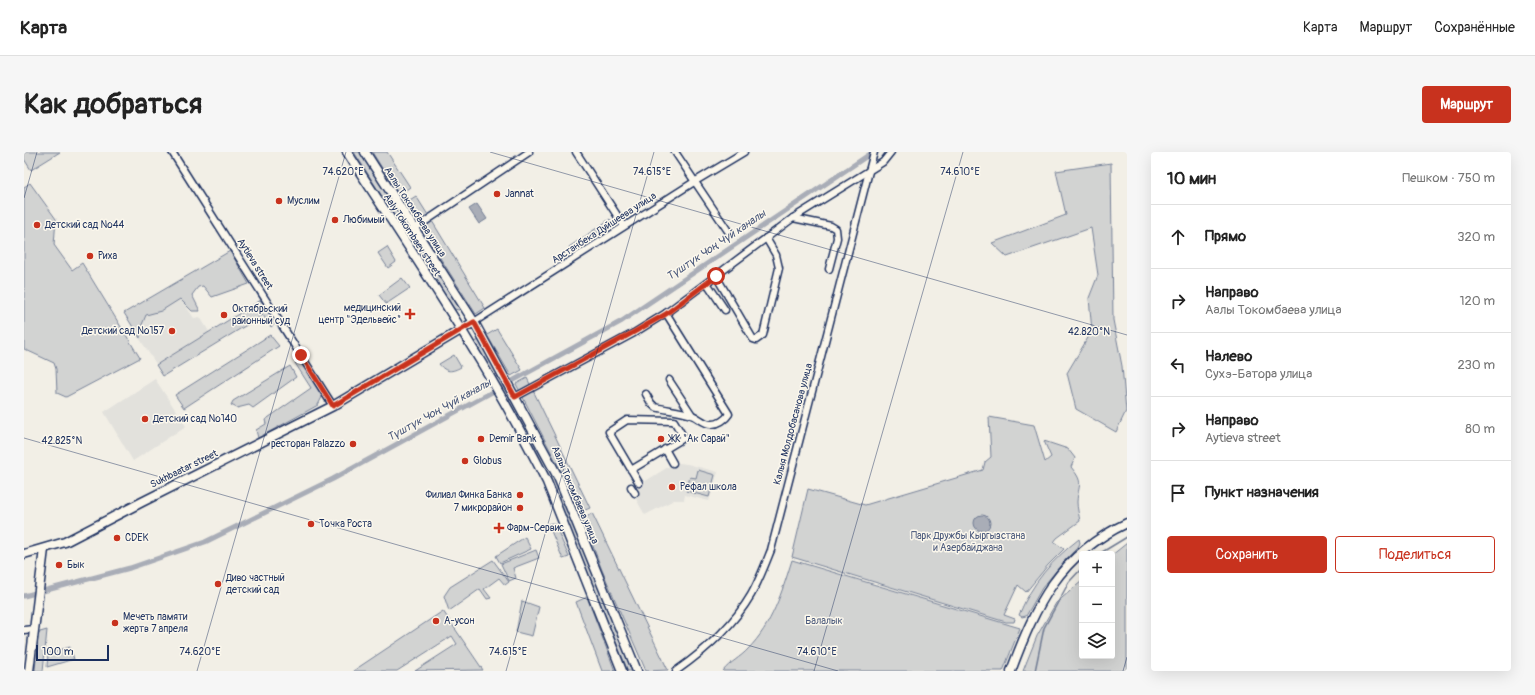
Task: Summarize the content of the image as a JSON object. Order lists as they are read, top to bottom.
{
  "streets": {
    "main road": ["Аалы Токомбаева улица", "Aaly Tokombaev street", "Sukhbaatar street"],
    "street": ["Арстанбека Дуйшеева улица", "Aytieva street", "Калыя Молдобасанова улица"]
  },
  "crossings": [
    ["Аалы Токомбаева улица", "Арстанбека Дуйшеева улица"],
    ["Аалы Токомбаева улица", "Aaly Tokombaev street"],
    ["Аалы Токомбаева улица", "Sukhbaatar street"],
    ["Арстанбека Дуйшеева улица", "Sukhbaatar street"],
    ["Aaly Tokombaev street", "Sukhbaatar street"],
    ["Aytieva street", "Sukhbaatar street"]
  ],
  "water": ["Түштүк Чоң Чүй каналы"],
  "parks": ["Парк Дружбы Кыргызстана и Азербайджана", "Балалык"],
  "places": {
    "other": [
      "Jannat",
      "Муслим",
      "Любимый",
      "Детский сад №44",
      "Риха",
      "Октябрьский районный суд",
      "Детский сад №157",
      "Детский сад №140",
      "Demir Bank",
      "ЖК \"Ак Сарай\"",
      "ресторан Palazzo",
      "Globus",
      "Рефал школа",
      "Филиал Финка Банка",
      "7 микрорайон",
      "Точка Роста",
      "CDEK",
      "Бык",
      "Диво частный детский сад",
      "А-усон",
      "Мечеть памяти жертв 7 апреля"
    ],
    "health": ["медицинский центр \"Эдельвейс\"", "Фарм-Сервис"]
  },
  "scale_bar": "100 m",
  "page": {
    "header": "Карта",
    "nav": ["Карта", "Маршрут", "Сохранённые"],
    "buttons": [
      "Маршрут",
      ["Сохранить", "Поделиться"]
    ],
    "title": "Как добраться",
    "heading": ["10 мин", "Пешком · 750 m"],
    "list": [
      ["Прямо", "320 m"],
      ["Направо", "Аалы Токомбаева улица", "120 m"],
      ["Налево", "Сухэ-Батора улица", "230 m"],
      ["Направо", "Aytieva street", "80 m"],
      "Пункт назначения"
    ],
    "map_buttons": ["+", "−"],
    "scale": "100 m"
  },
  "coordinates": [
    "74.620°E",
    "74.615°E",
    "74.610°E",
    "42.820°N",
    "42.825°N"
  ]
}
